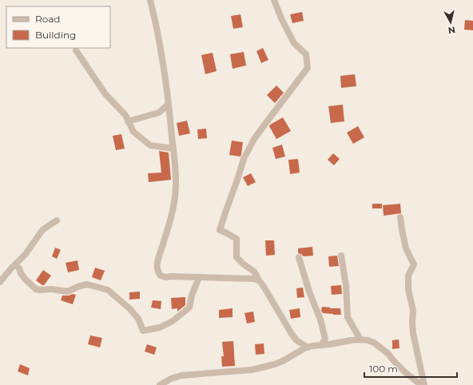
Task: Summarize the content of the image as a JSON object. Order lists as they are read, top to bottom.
{
  "legend": ["Road", "Building"],
  "scale_bar": "100 m",
  "north": "bottom"
}
